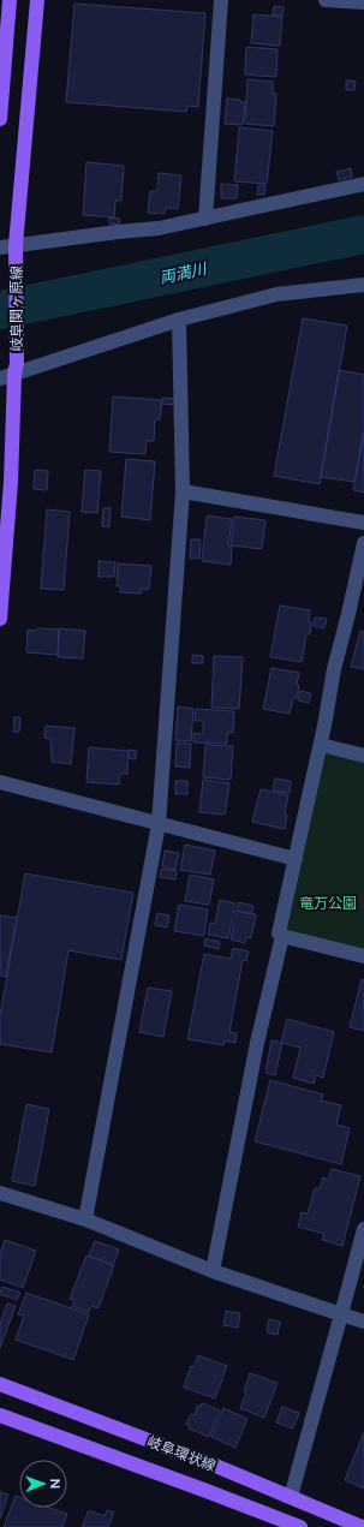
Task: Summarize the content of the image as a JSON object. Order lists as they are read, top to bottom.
{
  "streets": {
    "main road": ["岐阜関ヶ原線", "岐阜環状線"]
  },
  "water": ["両満川"],
  "parks": ["竜万公園"],
  "north": "right"
}
